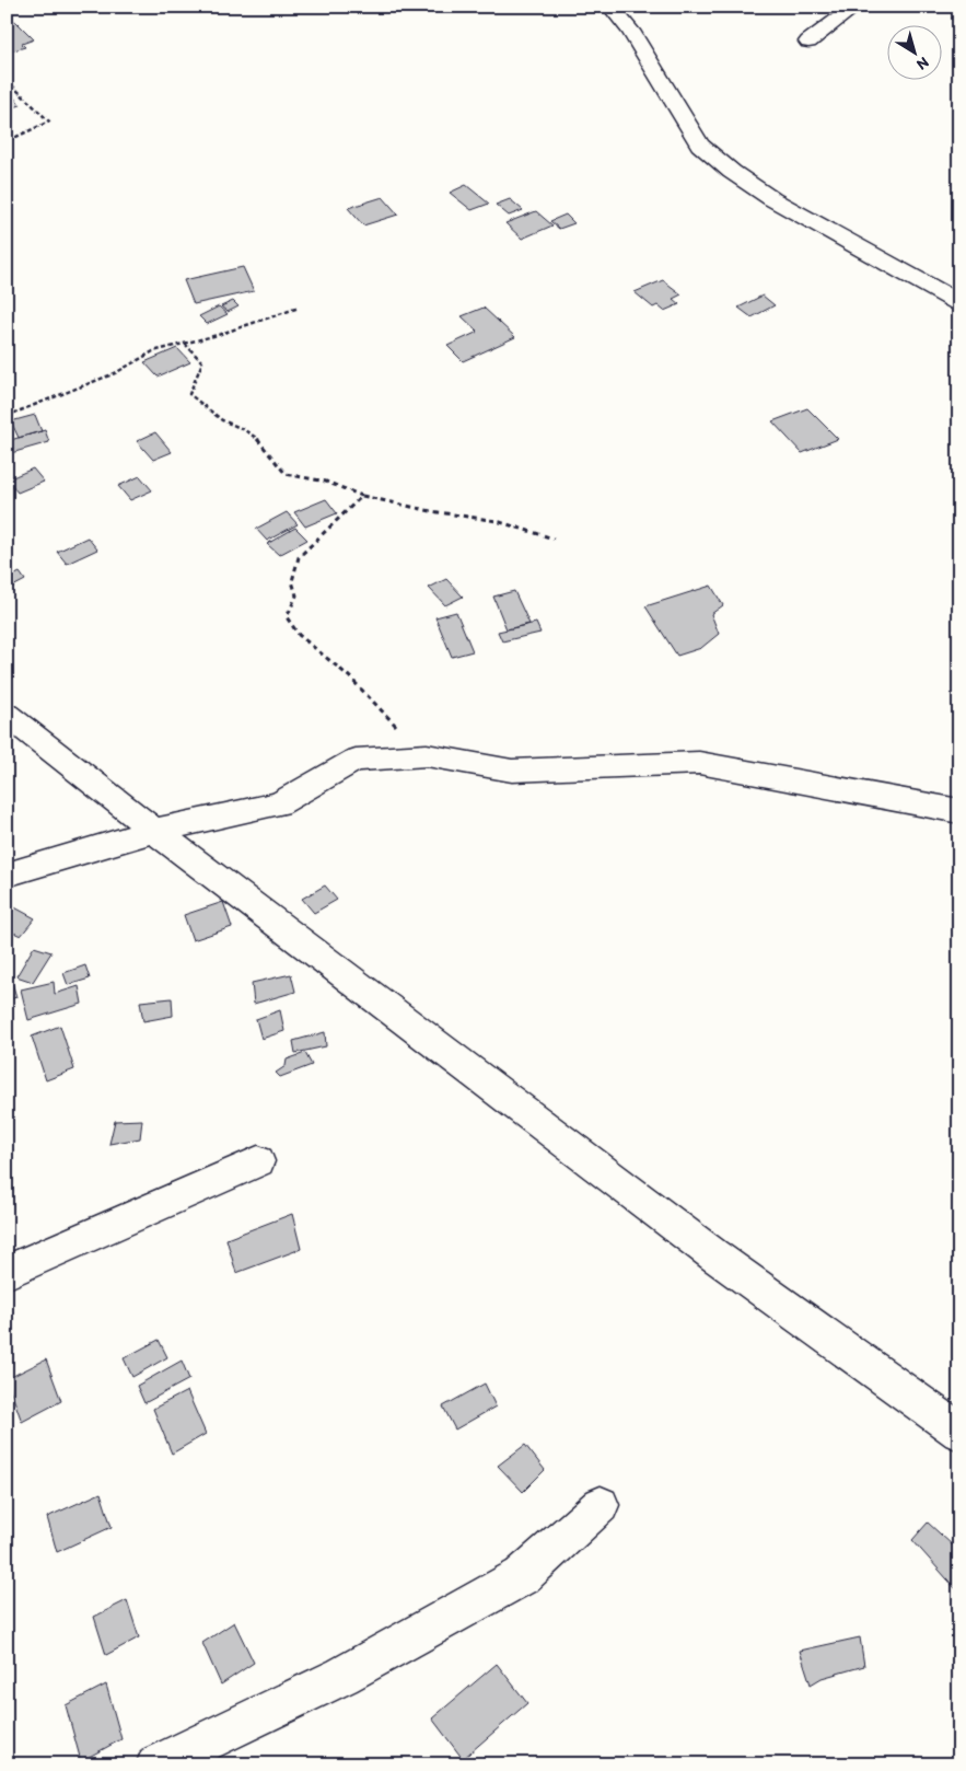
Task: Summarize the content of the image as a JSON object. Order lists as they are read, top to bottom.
{
  "north": "bottom right"
}
